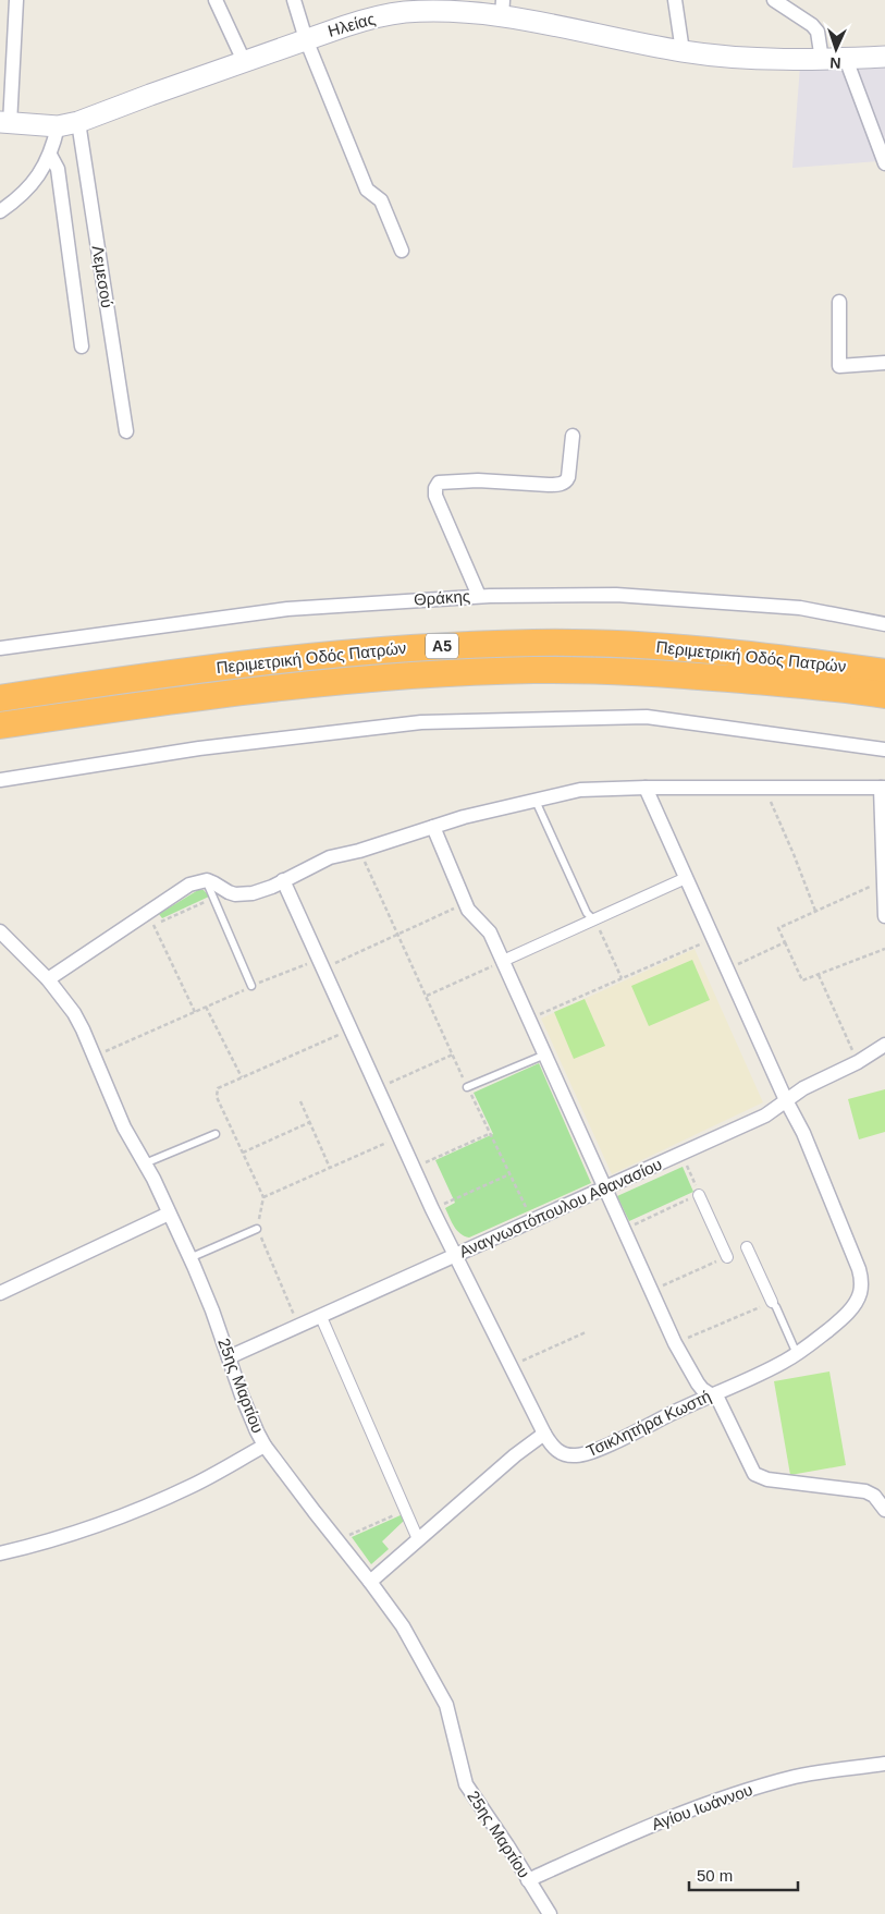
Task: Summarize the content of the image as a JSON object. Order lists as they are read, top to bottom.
{
  "streets": {
    "highway": ["Α5", "Περιμετρική Οδός Πατρών"],
    "main road": ["Ηλείας"],
    "street": [
      "Λεμεσού",
      "Θράκης",
      "Αναγνωστόπουλου Αθανασίου",
      "25ης Μαρτίου",
      "Τσικλητήρα Κωστή",
      "Αγίου Ιωάννου"
    ]
  },
  "crossings": [
    ["Ηλείας", "Λεμεσού"],
    ["Αναγνωστόπουλου Αθανασίου", "25ης Μαρτίου"],
    ["Αναγνωστόπουλου Αθανασίου", "Τσικλητήρα Κωστή"],
    ["25ης Μαρτίου", "Αγίου Ιωάννου"]
  ],
  "scale_bar": "50 m",
  "north": "bottom"
}
